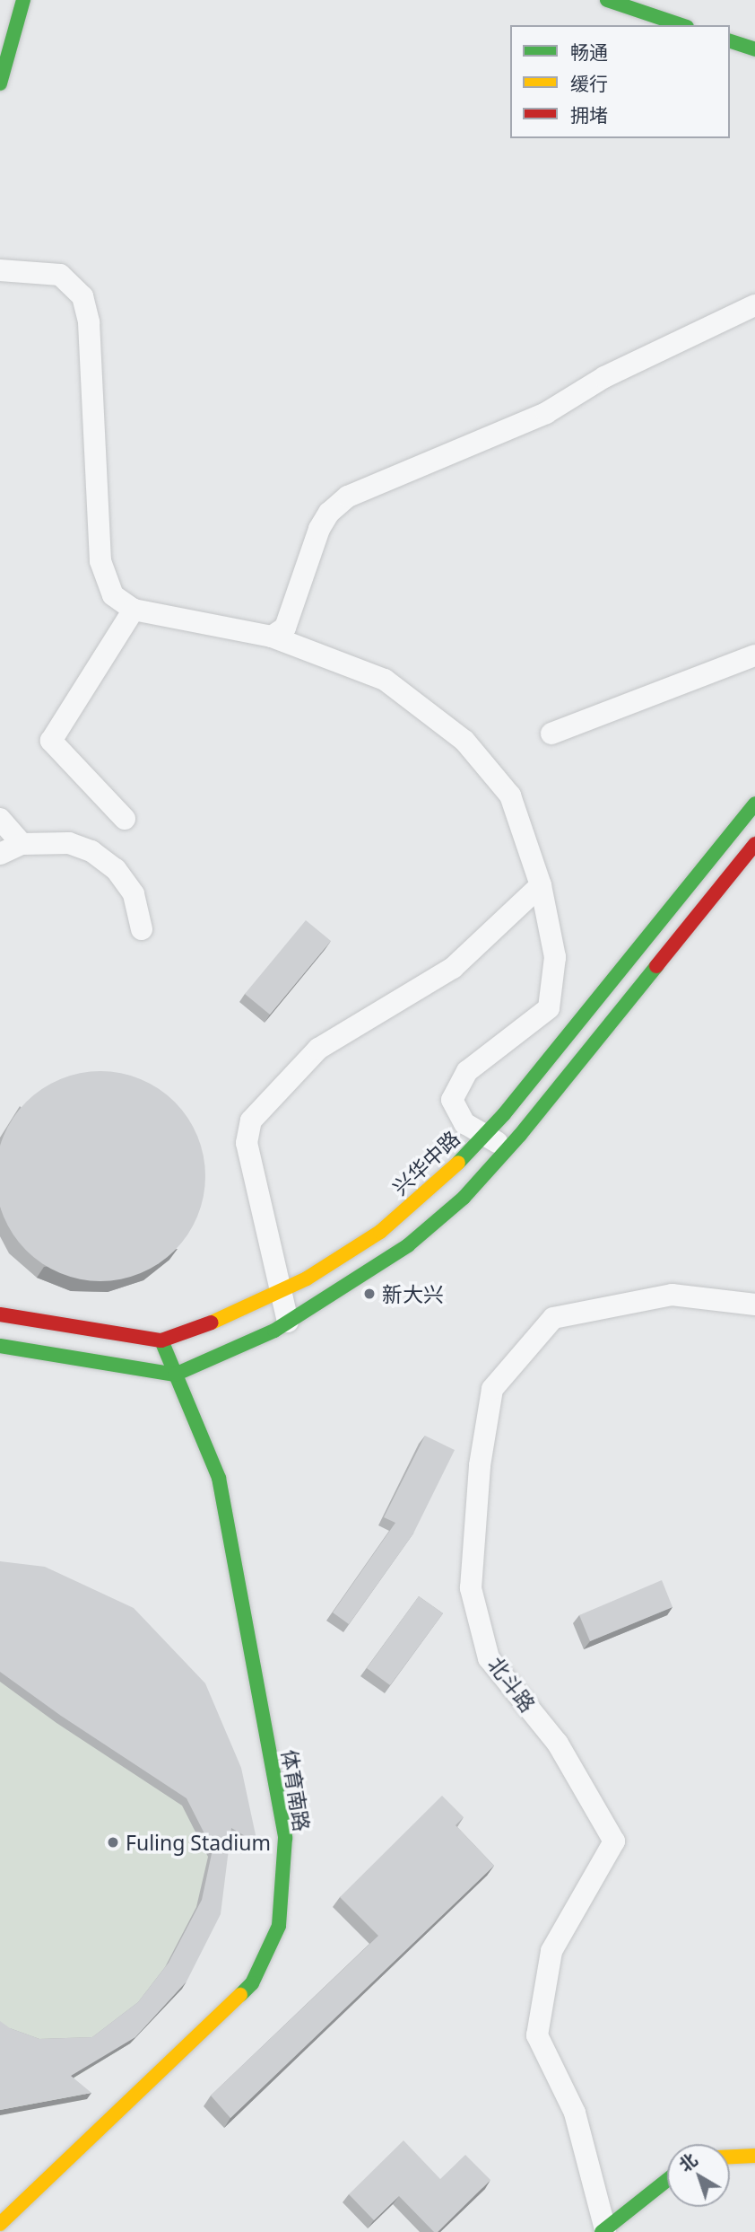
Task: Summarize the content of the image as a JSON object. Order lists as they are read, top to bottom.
{
  "streets": {
    "main road": ["兴华中路", "体育南路"],
    "street": ["北斗路"]
  },
  "crossings": [
    ["兴华中路", "体育南路"]
  ],
  "places": ["新大兴", "Fuling Stadium"],
  "legend": ["畅通", "缓行", "拥堵"],
  "north": "top left"
}
